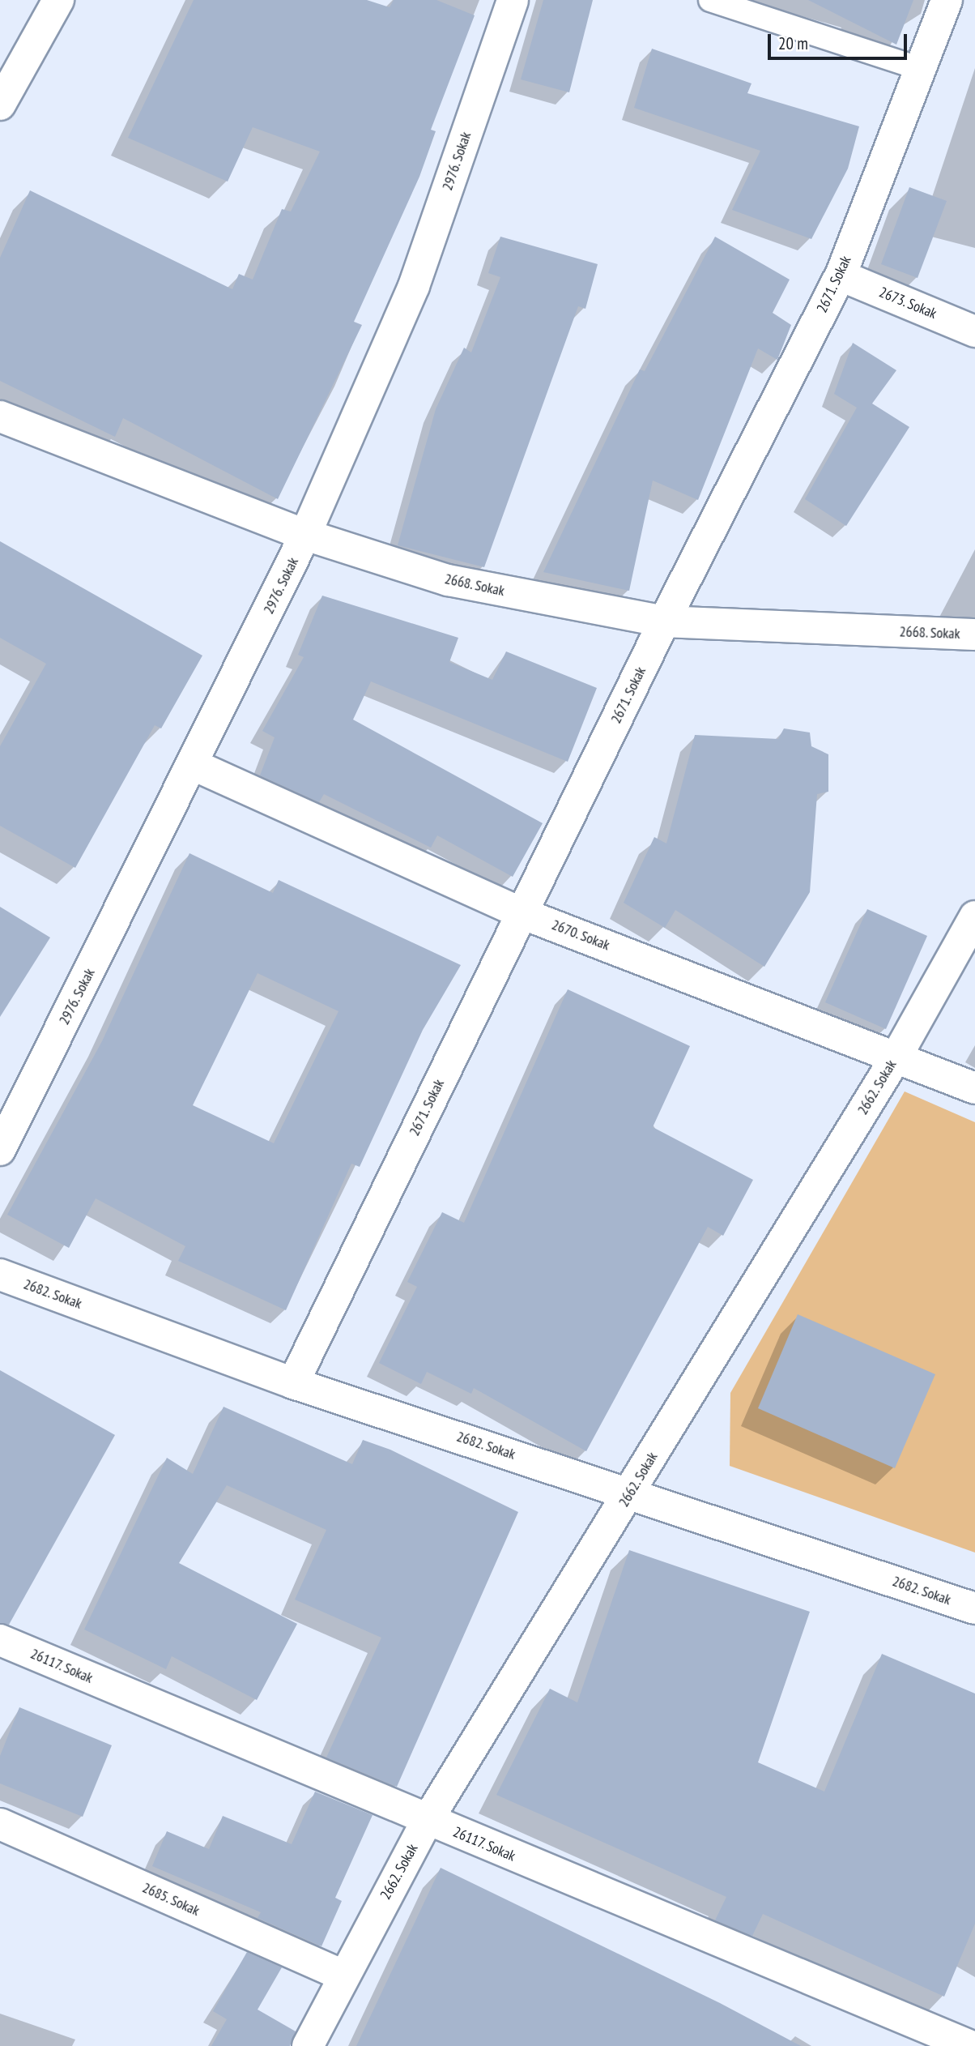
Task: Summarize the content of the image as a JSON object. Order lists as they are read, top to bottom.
{
  "streets": {
    "street": [
      "2976. Sokak",
      "2671. Sokak",
      "2673. Sokak",
      "2668. Sokak",
      "2670. Sokak",
      "2662. Sokak",
      "2682. Sokak",
      "26117. Sokak",
      "2685. Sokak"
    ]
  },
  "crossings": [
    ["2976. Sokak", "2668. Sokak"],
    ["2976. Sokak", "2670. Sokak"],
    ["2671. Sokak", "2673. Sokak"],
    ["2671. Sokak", "2668. Sokak"],
    ["2671. Sokak", "2670. Sokak"],
    ["2671. Sokak", "2682. Sokak"],
    ["2670. Sokak", "2662. Sokak"],
    ["2662. Sokak", "2682. Sokak"],
    ["2662. Sokak", "26117. Sokak"],
    ["2662. Sokak", "2685. Sokak"]
  ],
  "scale_bar": "20 m"
}
